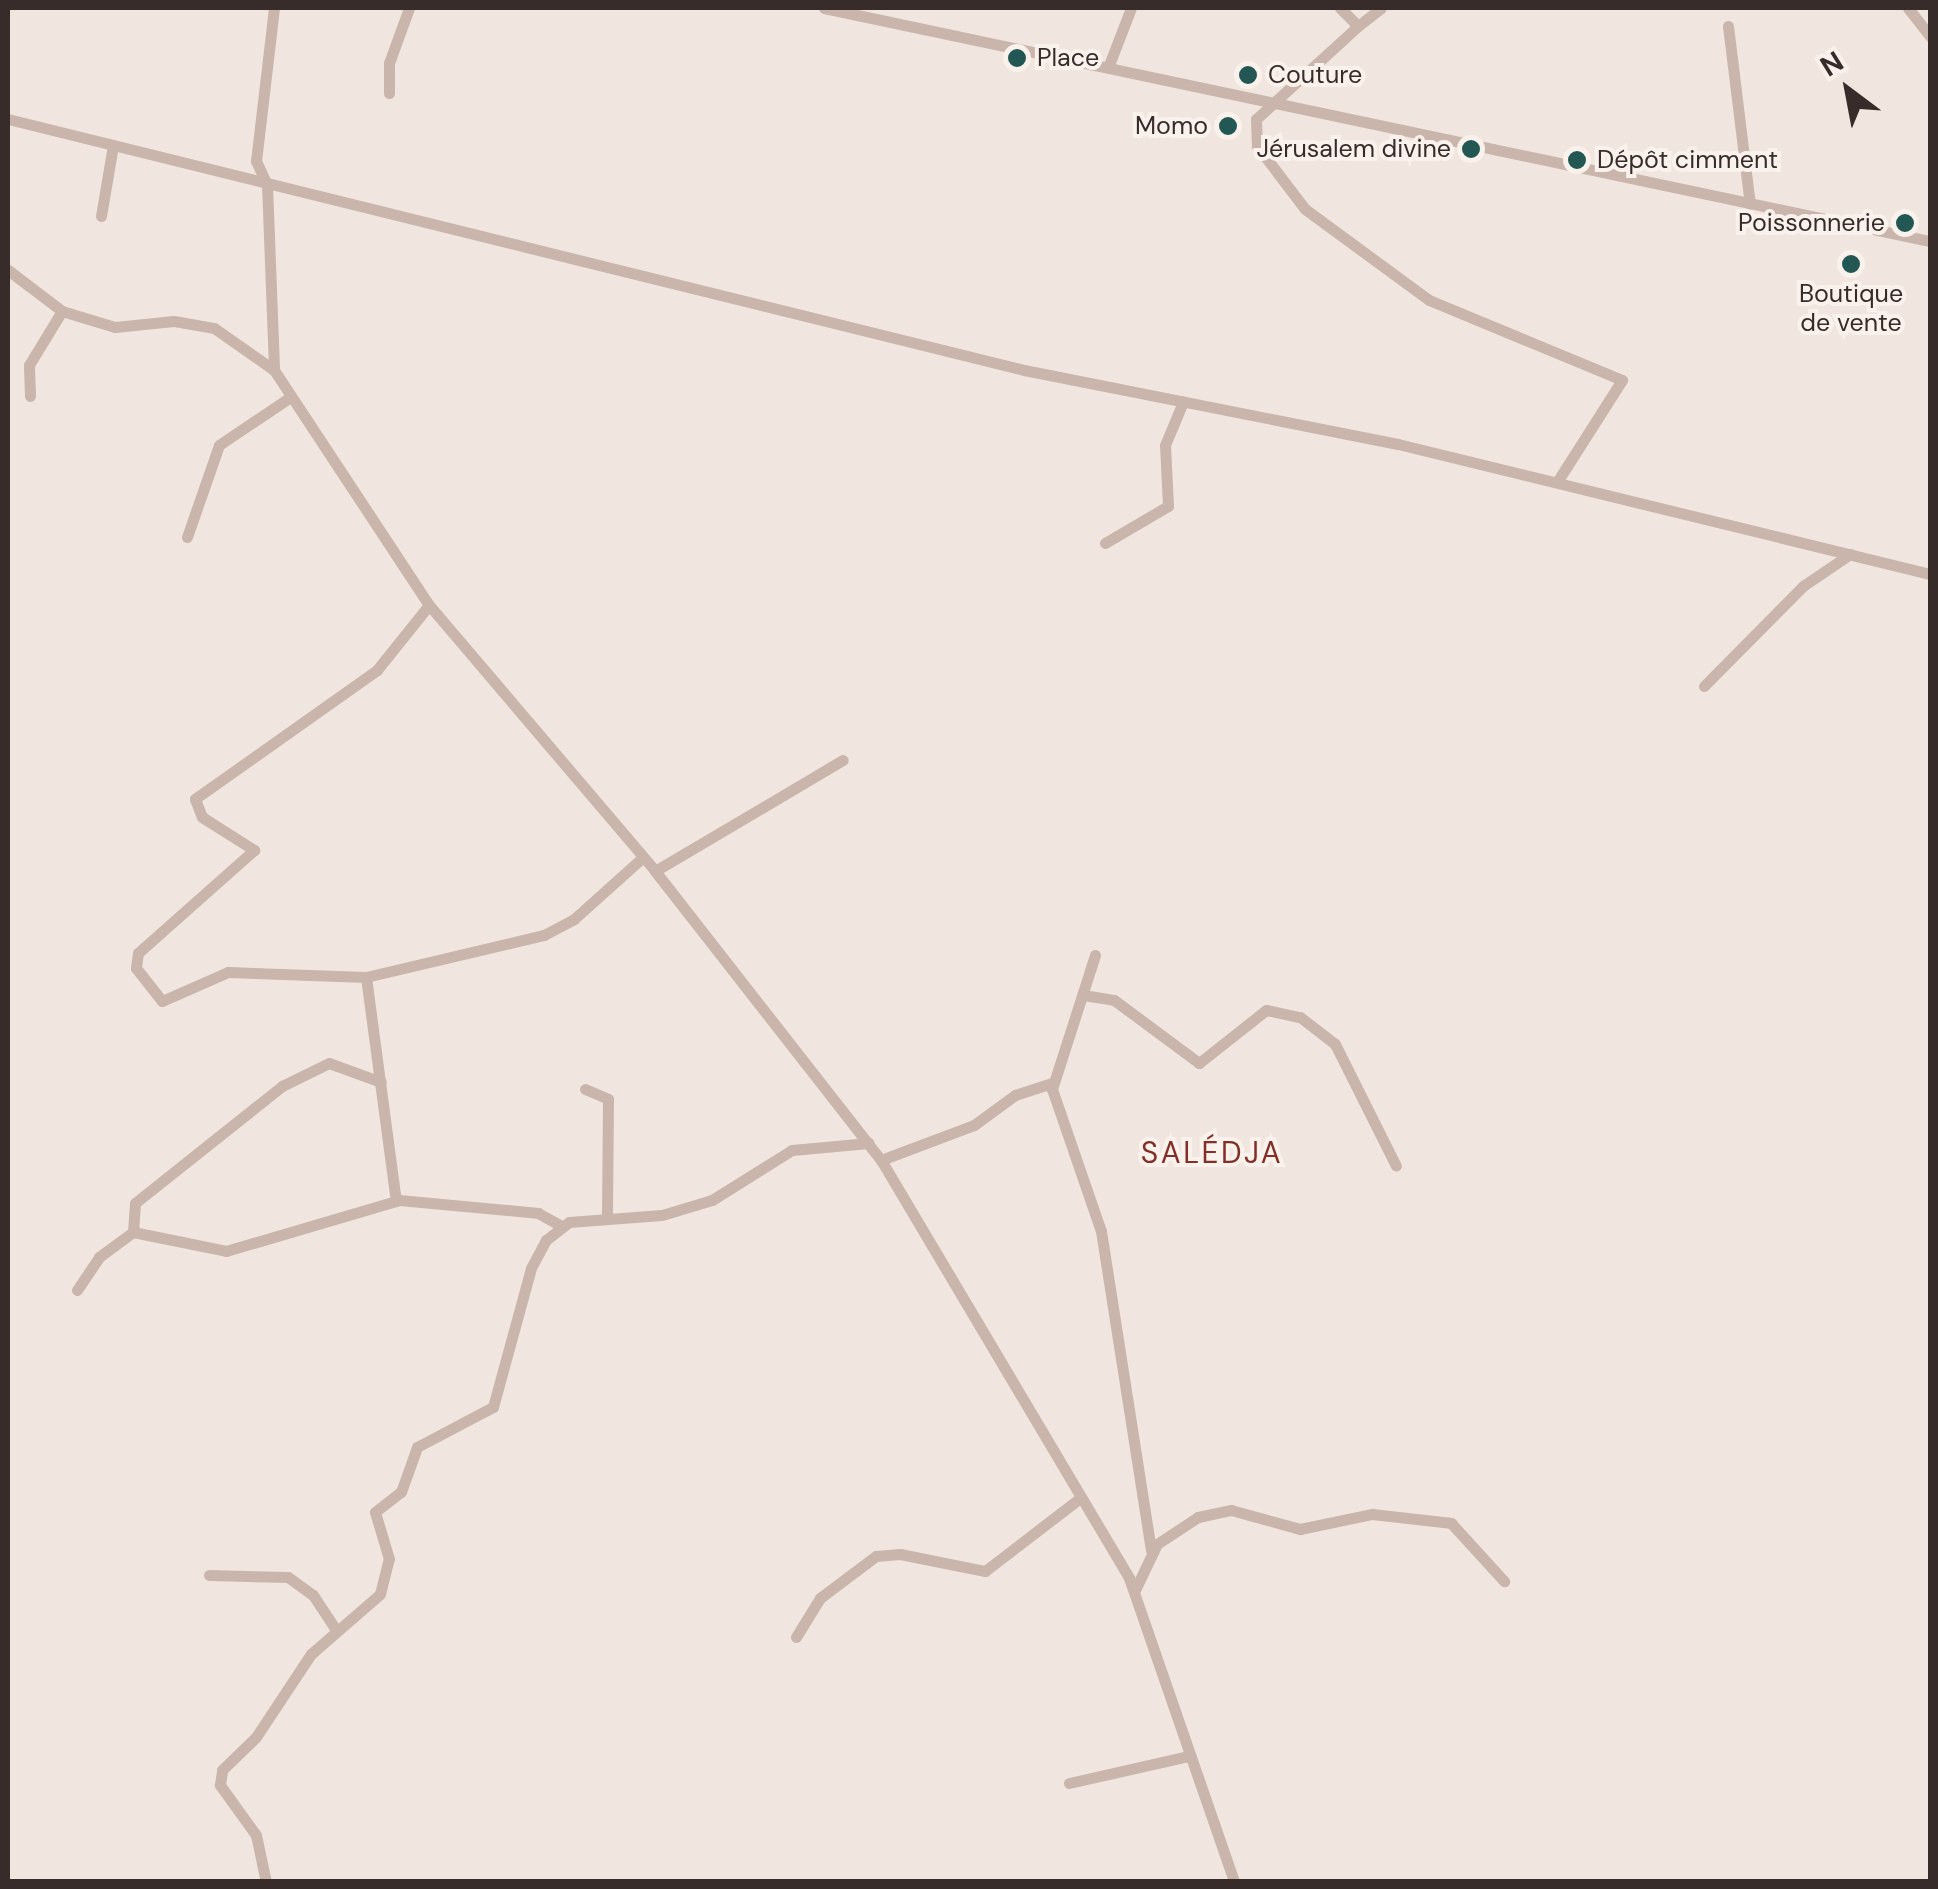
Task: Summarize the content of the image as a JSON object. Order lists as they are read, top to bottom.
{
  "districts": ["SALÉDJA"],
  "places": [
    "Place",
    "Couture",
    "Momo",
    "Jérusalem divine",
    "Dépôt cimment",
    "Poissonnerie",
    "Boutique de vente"
  ],
  "north": "top left"
}
